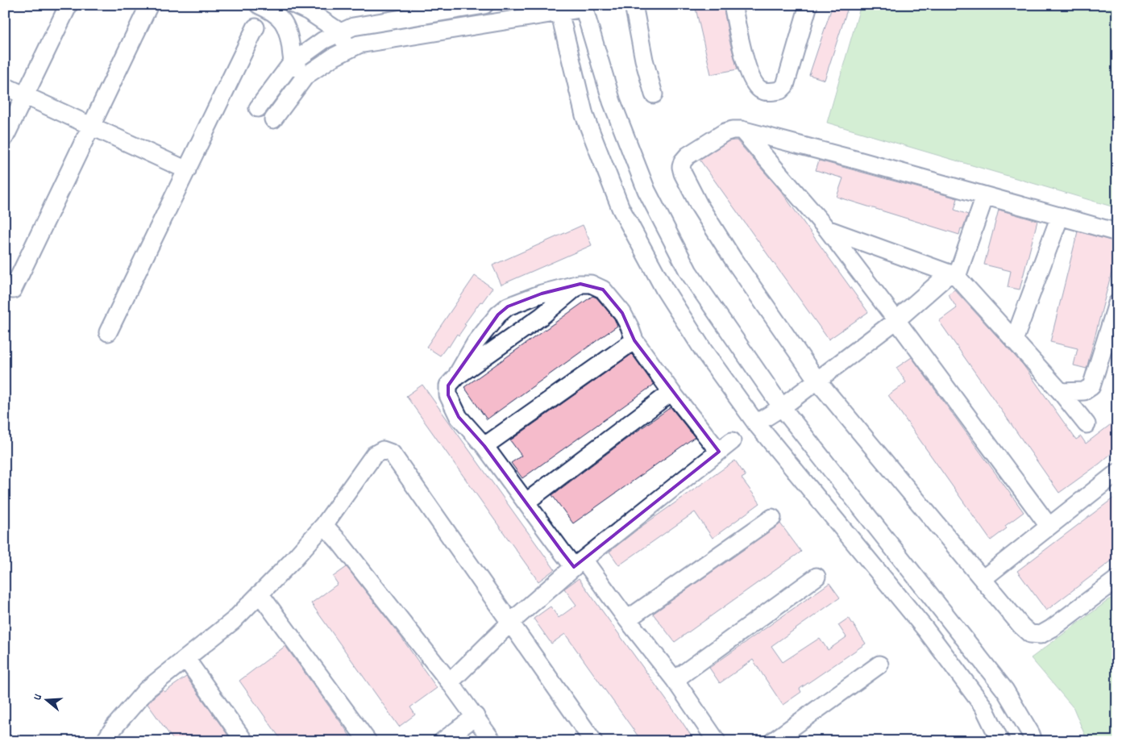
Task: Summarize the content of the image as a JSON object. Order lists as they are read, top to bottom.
{
  "north": "left"
}
